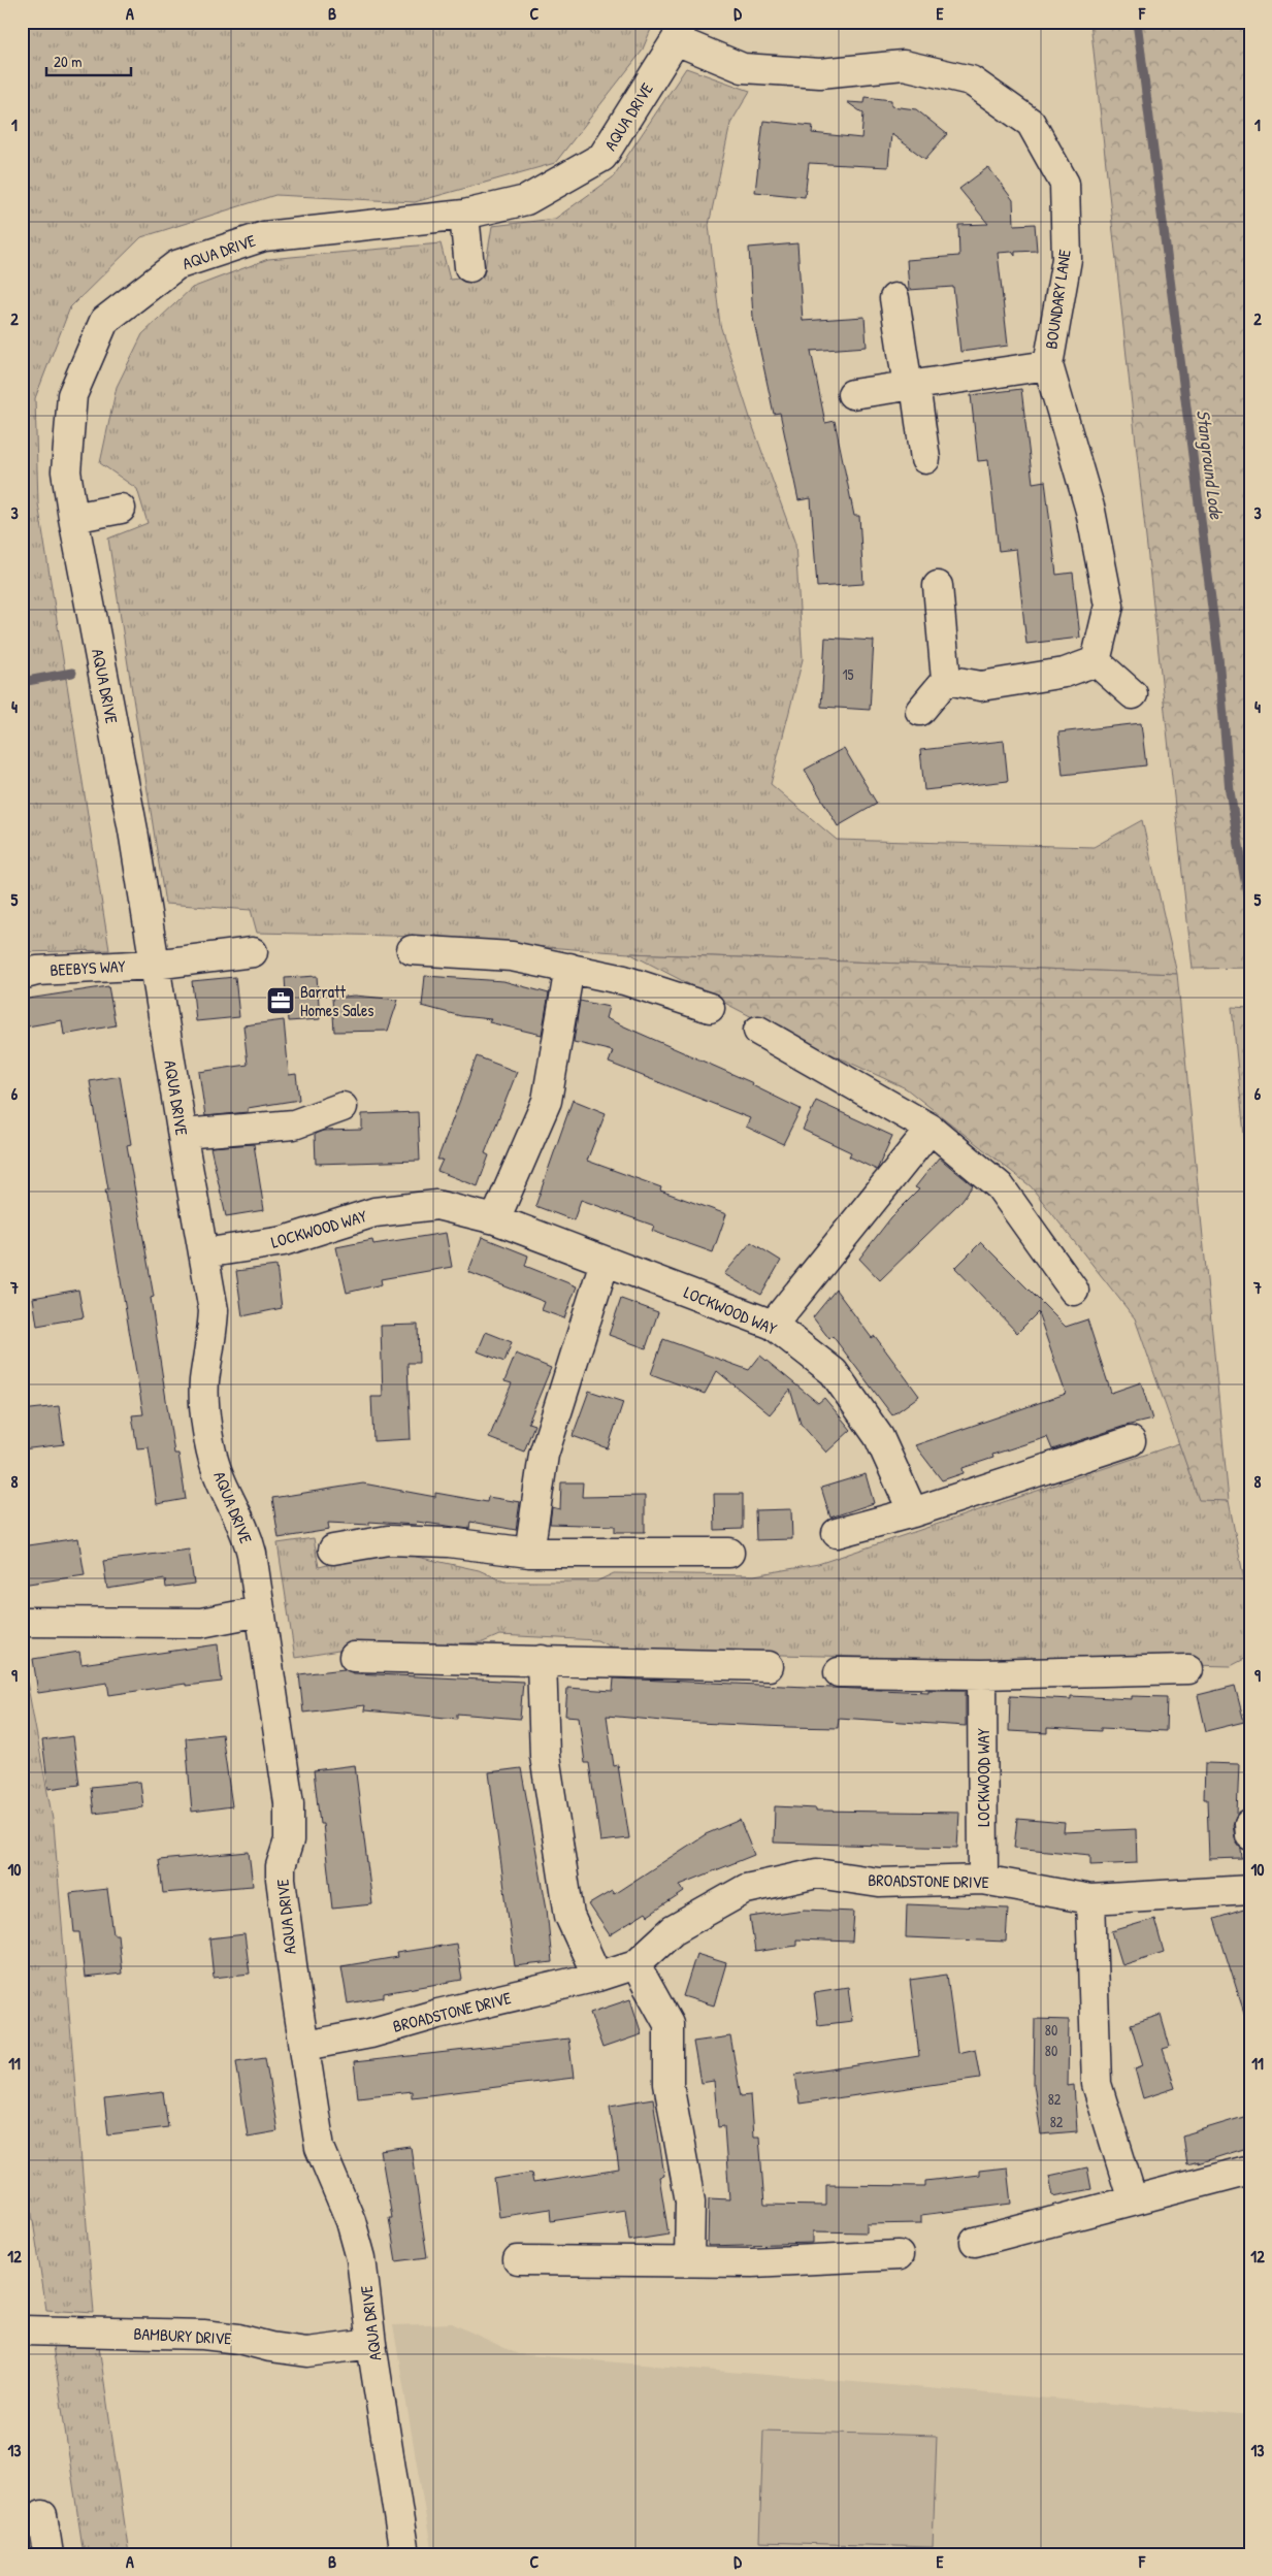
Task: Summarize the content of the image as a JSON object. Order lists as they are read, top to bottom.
{
  "streets": {
    "street": [
      "AQUA DRIVE",
      "BOUNDARY LANE",
      "BEEBYS WAY",
      "LOCKWOOD WAY",
      "BROADSTONE DRIVE",
      "BAMBURY DRIVE"
    ]
  },
  "crossings": [
    ["AQUA DRIVE", "BOUNDARY LANE"],
    ["AQUA DRIVE", "BEEBYS WAY"],
    ["AQUA DRIVE", "LOCKWOOD WAY"],
    ["AQUA DRIVE", "BROADSTONE DRIVE"],
    ["AQUA DRIVE", "BAMBURY DRIVE"],
    ["LOCKWOOD WAY", "BROADSTONE DRIVE"]
  ],
  "water": ["Stanground Lode"],
  "places": {
    "office": ["Barratt Homes Sales"]
  },
  "house_numbers": [
    "15",
    "80",
    "80",
    "82",
    "82"
  ],
  "scale_bar": "20 m",
  "grid": {
    "columns": [
      "A",
      "B",
      "C",
      "D",
      "E",
      "F"
    ],
    "rows": [
      "1",
      "2",
      "3",
      "4",
      "5",
      "6",
      "7",
      "8",
      "9",
      "10",
      "11",
      "12",
      "13"
    ]
  }
}
